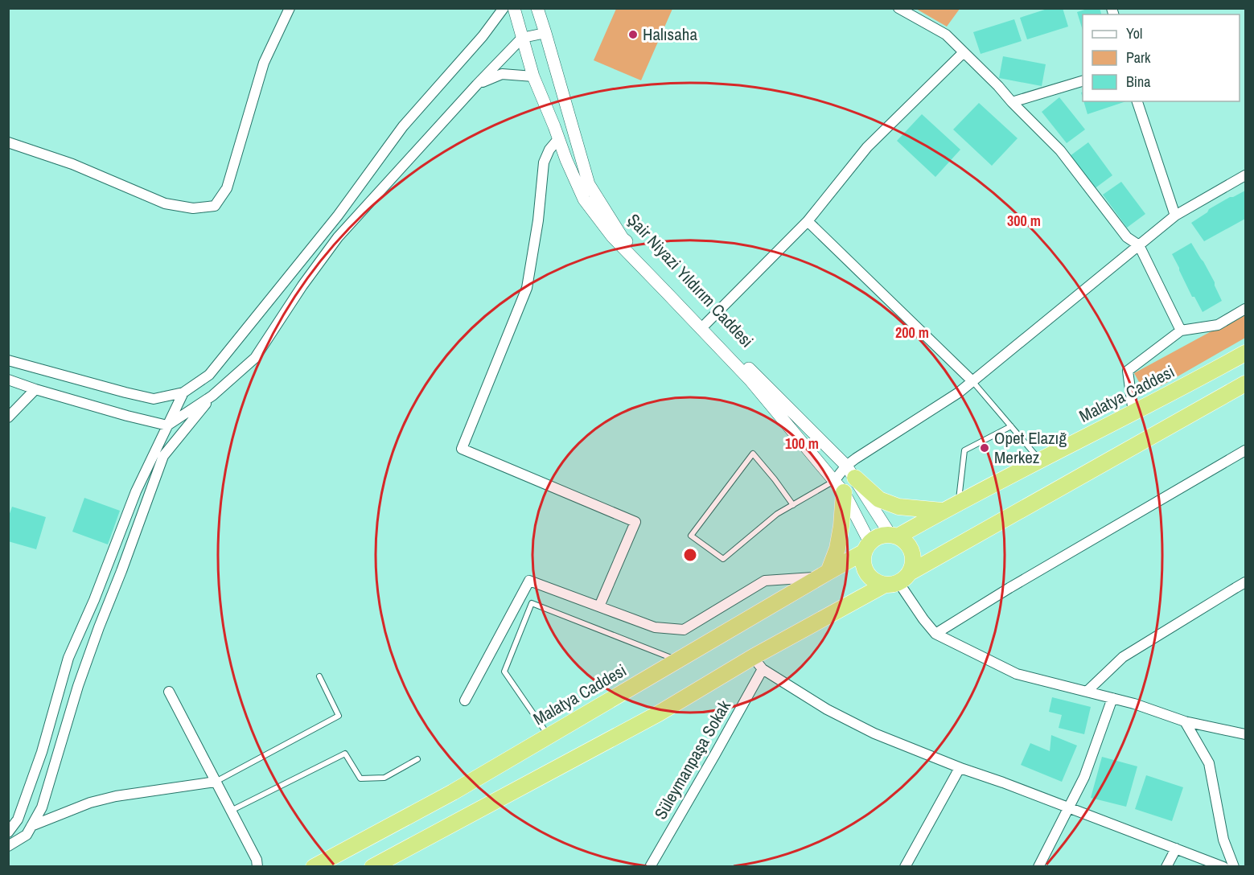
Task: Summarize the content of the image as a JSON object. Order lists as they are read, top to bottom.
{
  "streets": {
    "highway": ["Malatya Caddesi"],
    "street": ["Şair Niyazi Yıldırım Caddesi", "Süleymanpaşa Sokak"]
  },
  "crossings": [
    ["Şair Niyazi Yıldırım Caddesi", "Malatya Caddesi"]
  ],
  "places": ["Halısaha", "Opet Elazığ Merkez"],
  "legend": ["Yol", "Park", "Bina"],
  "rings": ["300 m", "200 m", "100 m"]
}
